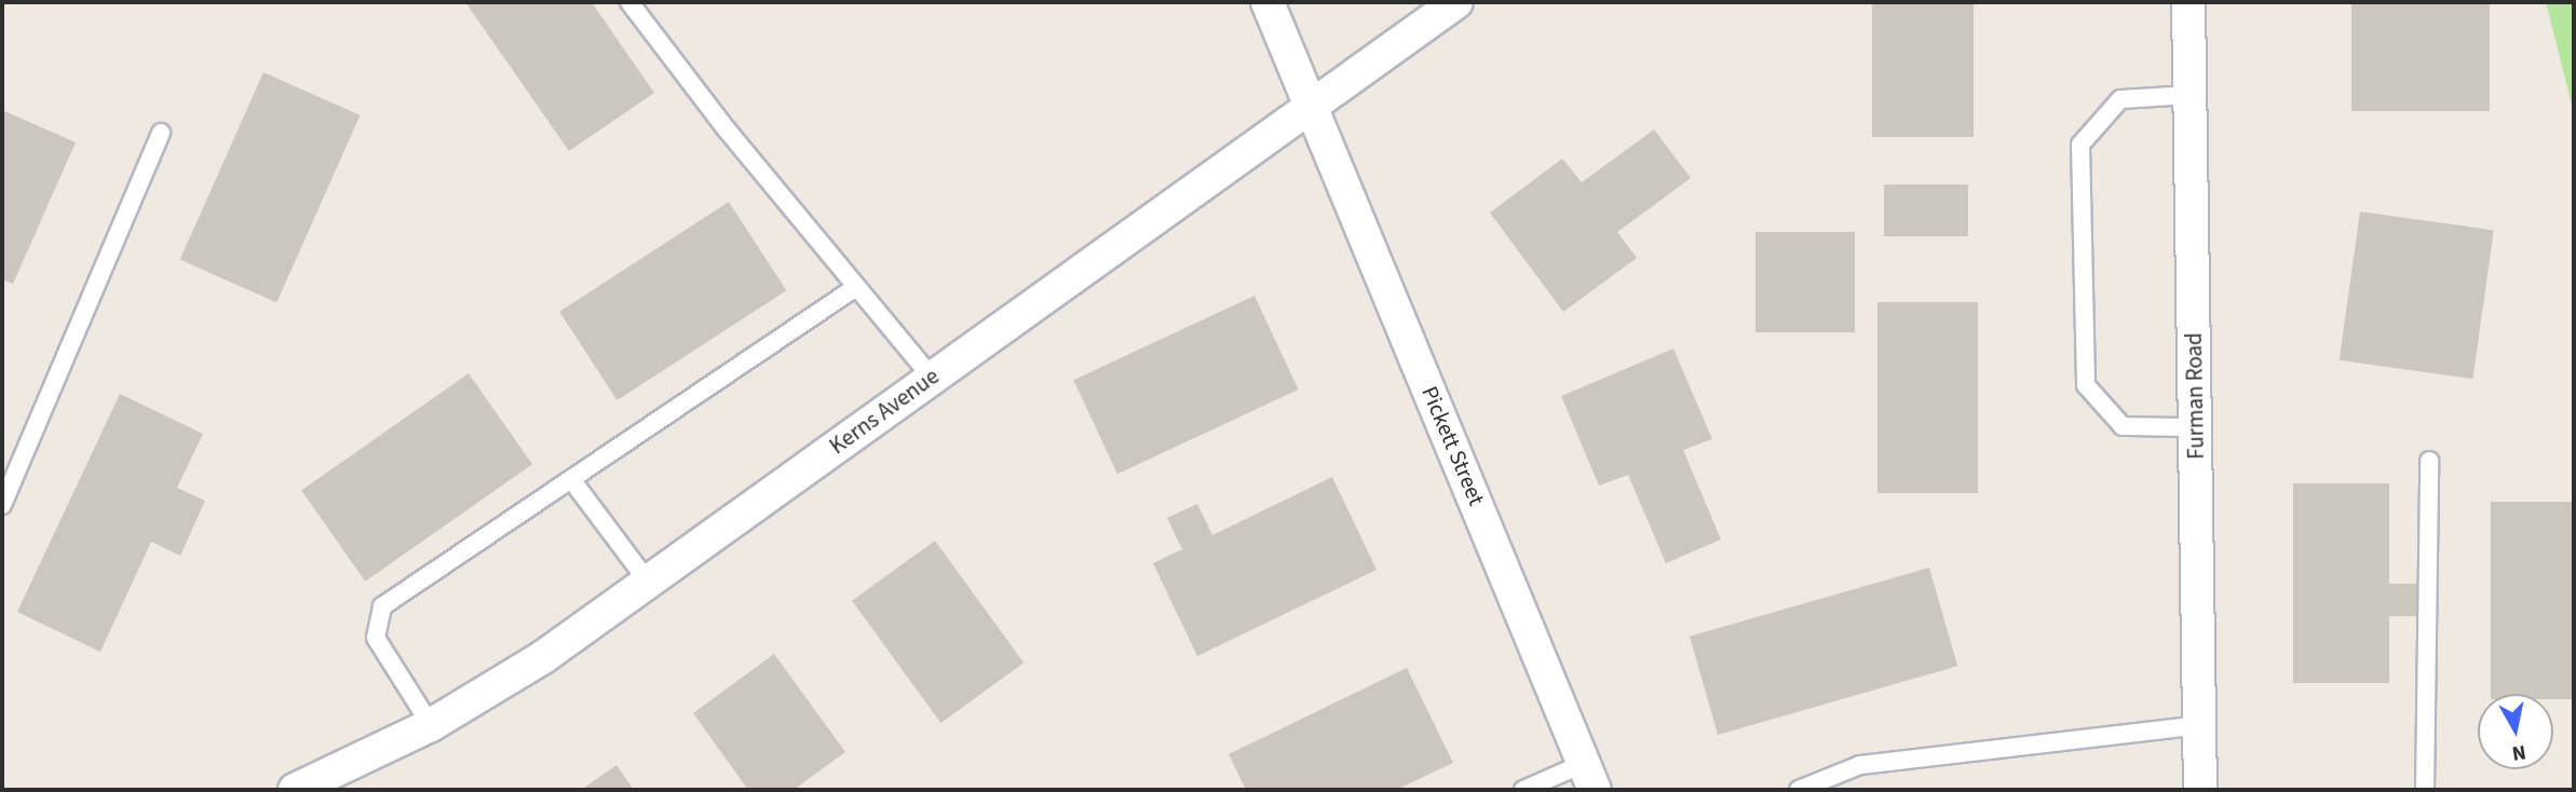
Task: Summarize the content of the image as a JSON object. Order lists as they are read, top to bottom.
{
  "streets": {
    "street": ["Furman Road", "Kerns Avenue", "Pickett Street"]
  },
  "crossings": [
    ["Kerns Avenue", "Pickett Street"]
  ],
  "north": "bottom"
}
